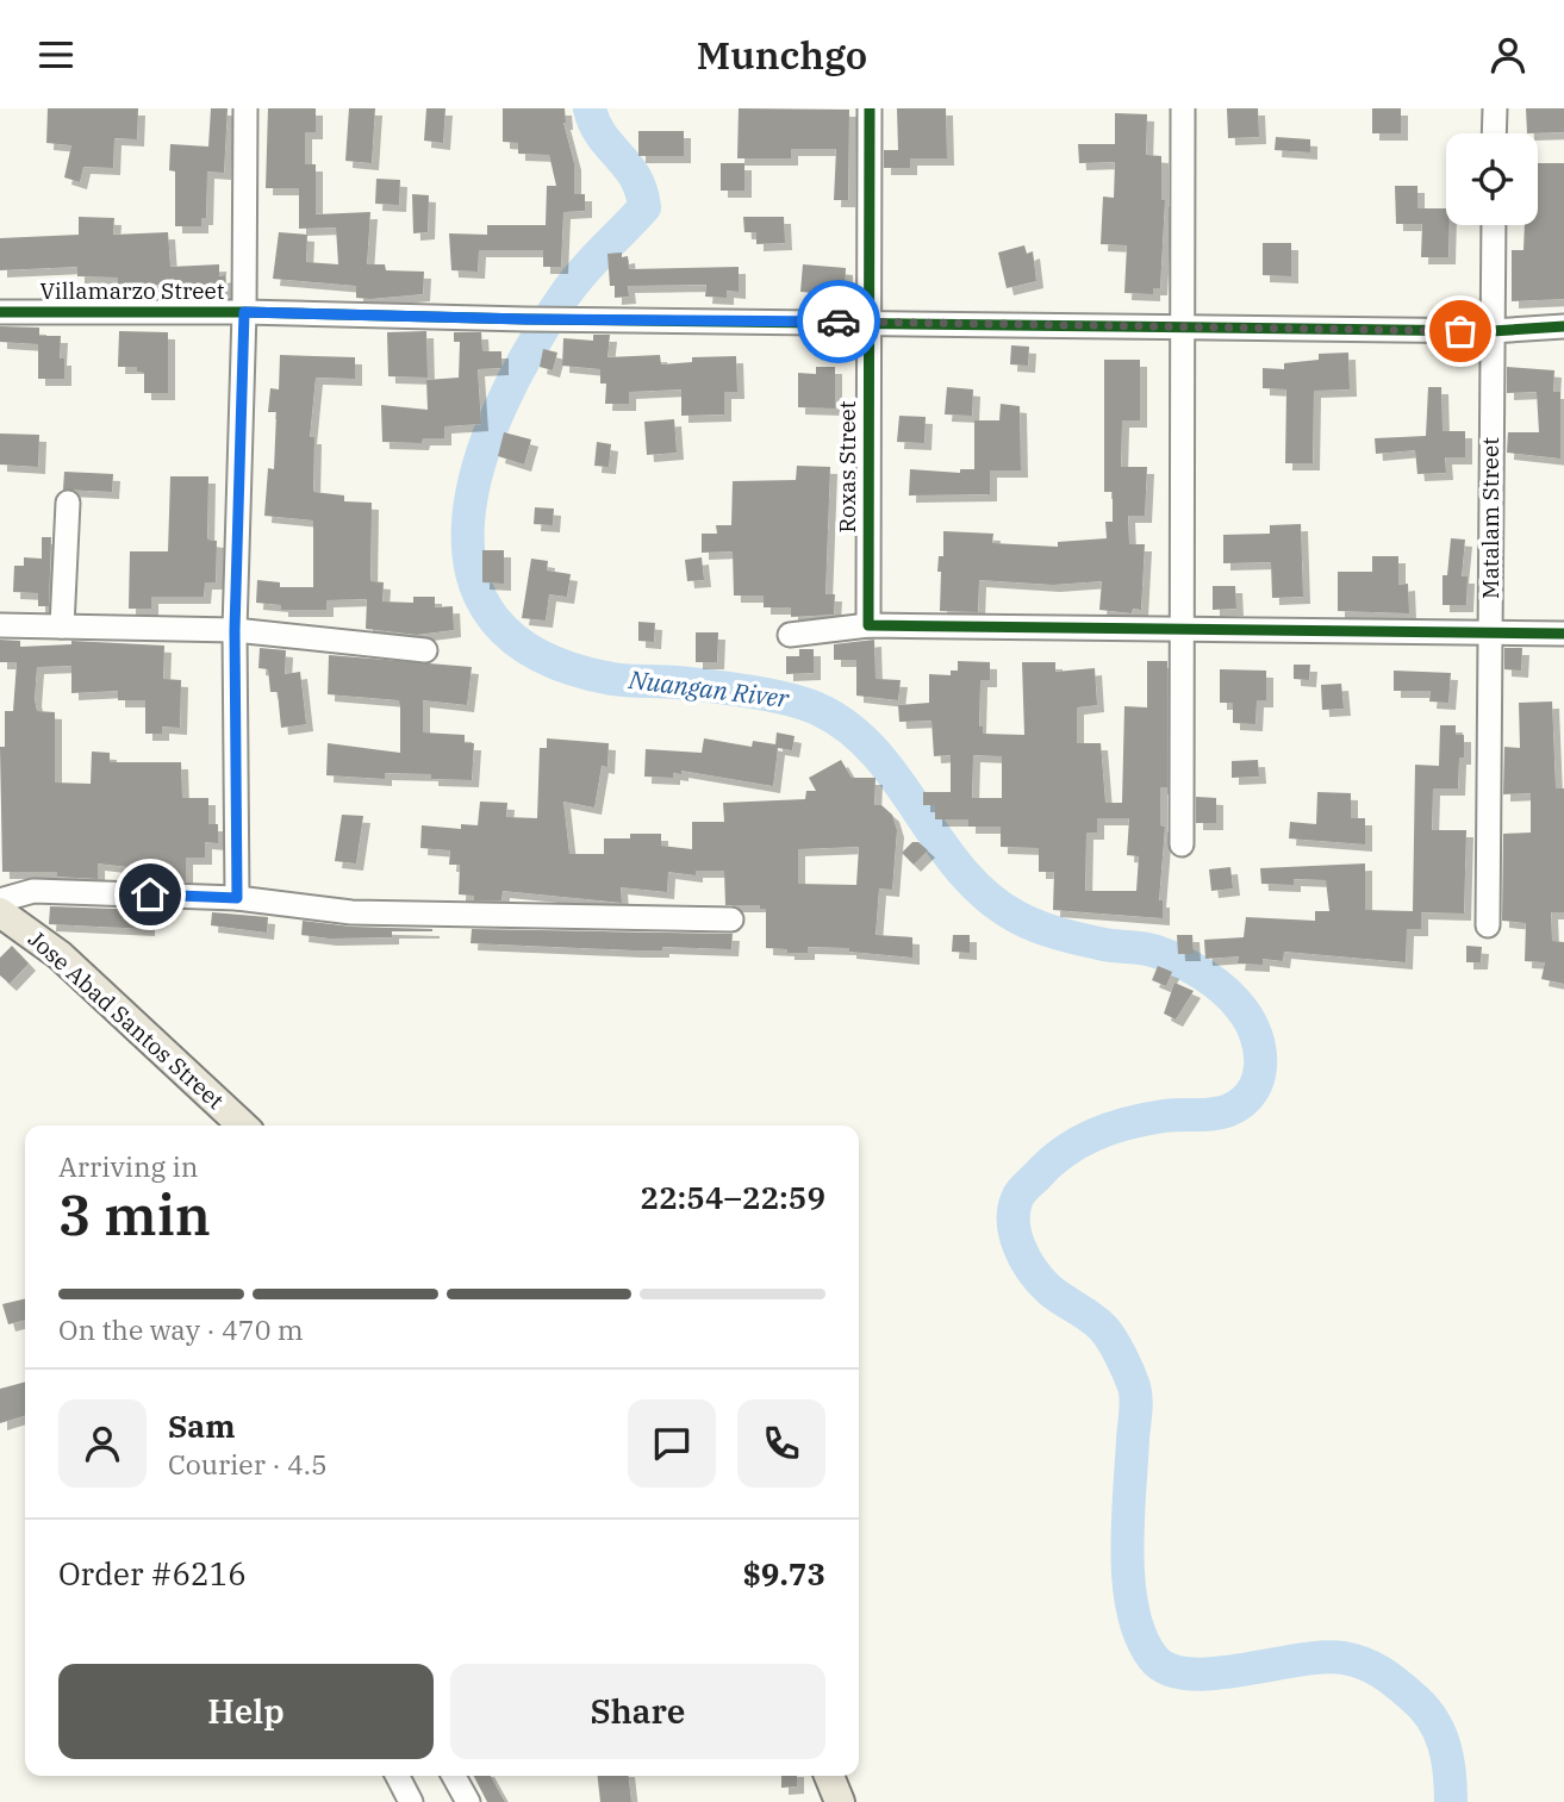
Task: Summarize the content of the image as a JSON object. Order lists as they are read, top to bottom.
{
  "streets": {
    "main road": ["Jose Abad Santos Street"],
    "street": ["Villamarzo Street", "Roxas Street", "Matalam Street"]
  },
  "crossings": [
    ["Villamarzo Street", "Roxas Street"],
    ["Villamarzo Street", "Matalam Street"]
  ],
  "water": ["Nuangan River"],
  "page": {
    "header": "Munchgo",
    "heading": ["3 min", "Arriving in", "22:54–22:59"],
    "panel": [
      "Sam",
      "Courier · 4.5",
      "Order #6216",
      "$9.73"
    ],
    "bar": "On the way · 470 m",
    "buttons": ["Help", "Share"]
  }
}
